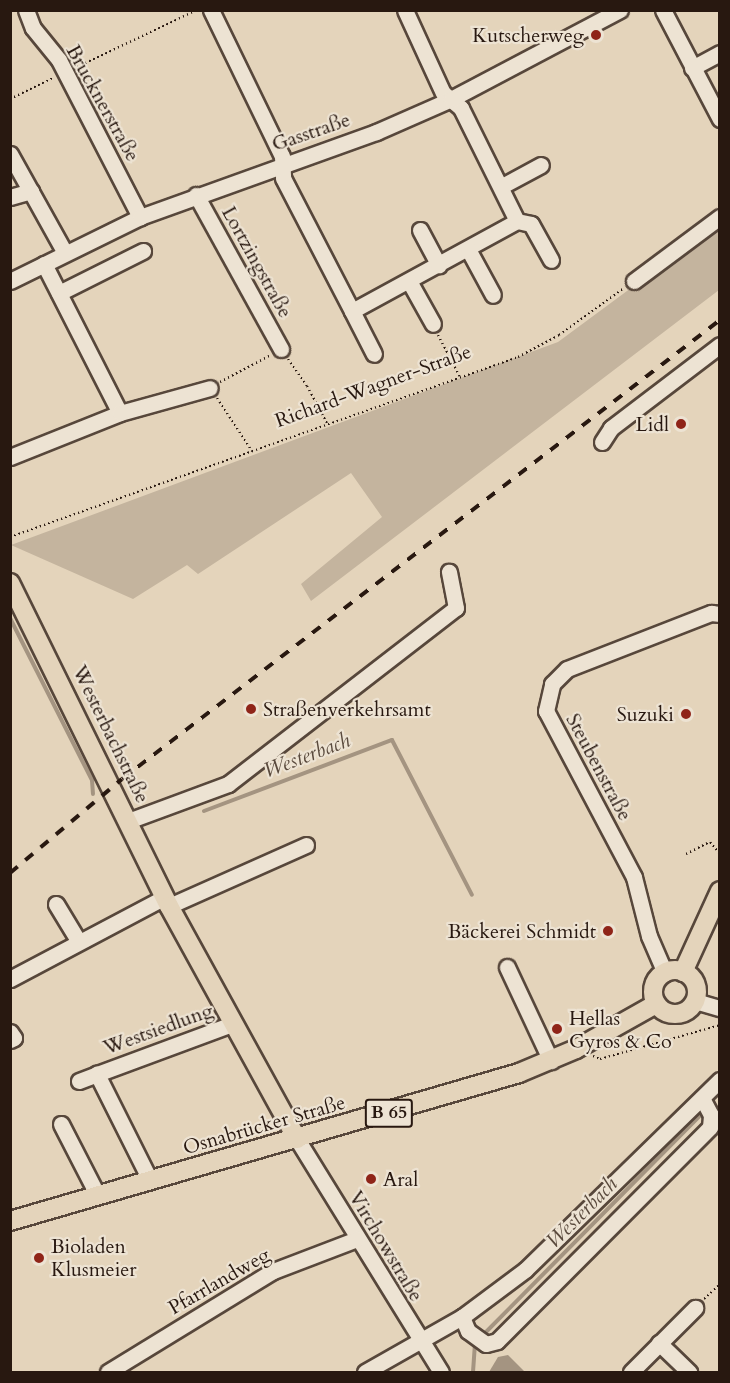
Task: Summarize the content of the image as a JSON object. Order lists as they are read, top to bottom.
{
  "streets": {
    "main road": ["Westerbachstraße", "B 65", "Osnabrücker Straße"],
    "street": [
      "Brucknerstraße",
      "Gasstraße",
      "Lortzingstraße",
      "Steubenstraße",
      "Westsiedlung",
      "Virchowstraße",
      "Pfarrlandweg"
    ],
    "path": ["Richard-Wagner-Straße"]
  },
  "crossings": [
    ["Brucknerstraße", "Gasstraße"],
    ["Gasstraße", "Lortzingstraße"],
    ["Westerbachstraße", "Westsiedlung"],
    ["Westerbachstraße", "Osnabrücker Straße"],
    ["Westerbachstraße", "Virchowstraße"],
    ["Steubenstraße", "Osnabrücker Straße"],
    ["Westsiedlung", "Osnabrücker Straße"],
    ["Osnabrücker Straße", "Virchowstraße"],
    ["Virchowstraße", "Pfarrlandweg"]
  ],
  "water": ["Westerbach"],
  "places": [
    "Kutscherweg",
    "Lidl",
    "Straßenverkehrsamt",
    "Suzuki",
    "Bäckerei Schmidt",
    "Hellas Gyros & Co",
    "Aral",
    "Bioladen Klusmeier"
  ]
}
